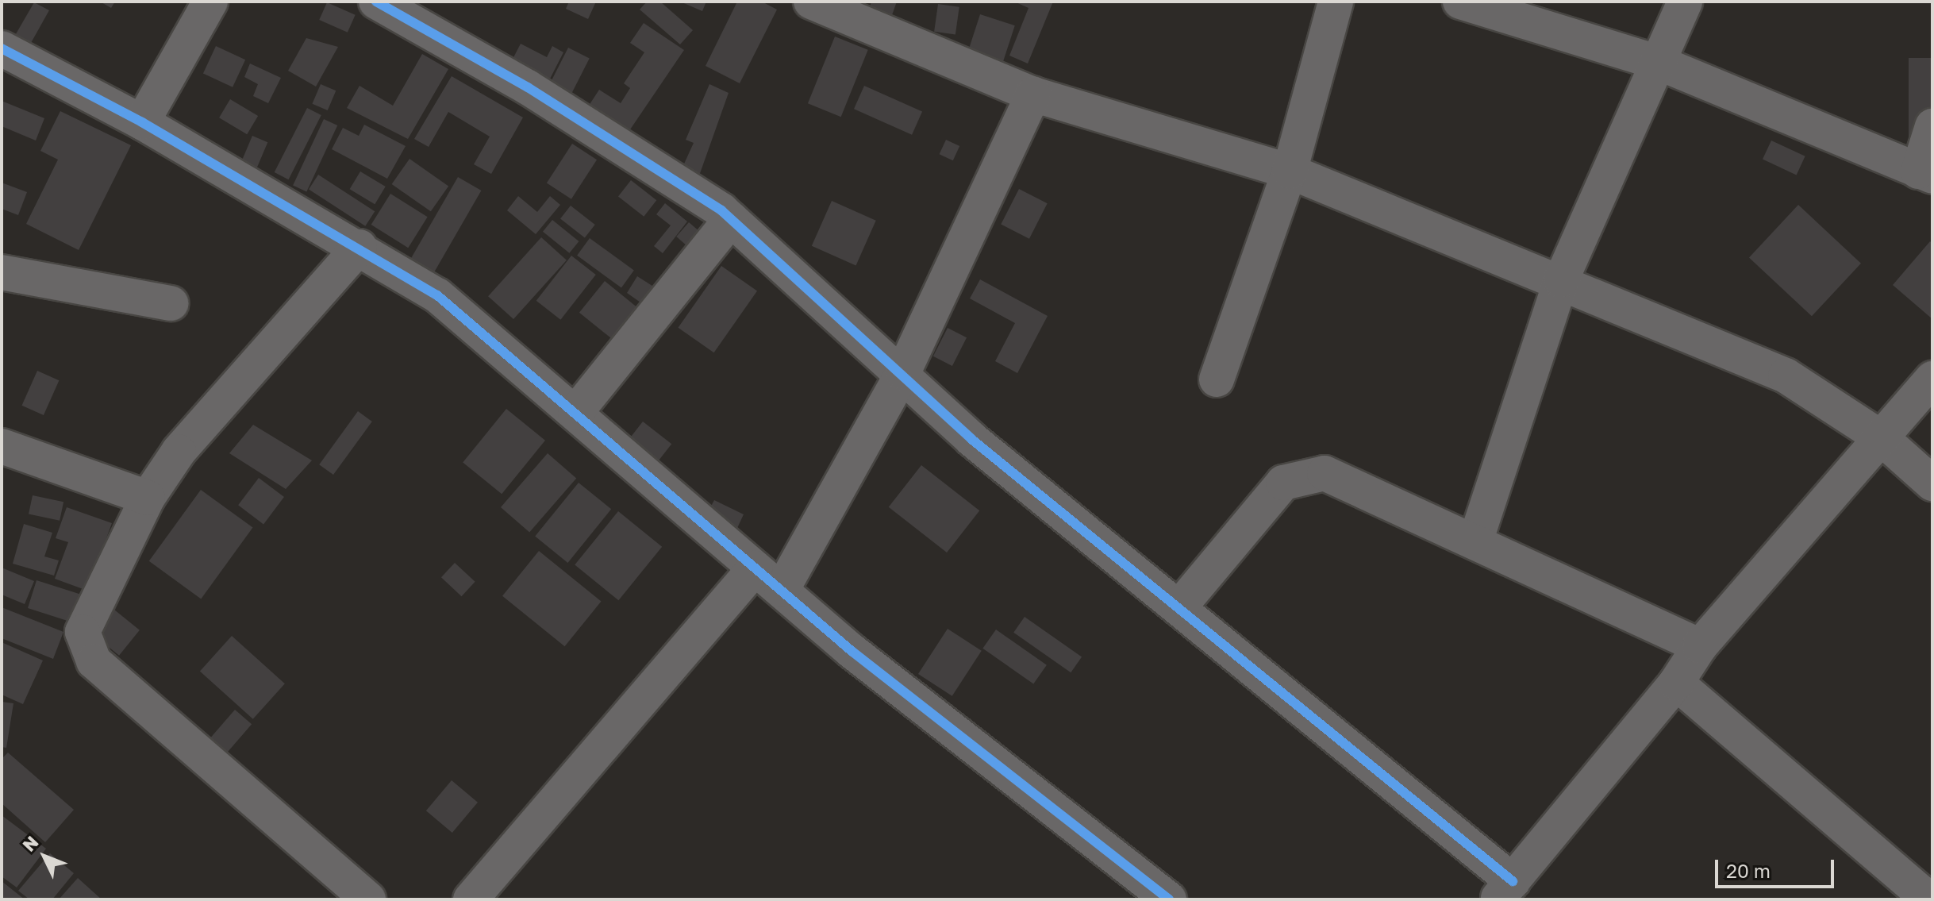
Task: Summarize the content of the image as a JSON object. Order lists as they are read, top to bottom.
{
  "scale_bar": "20 m",
  "north": "top left"
}
